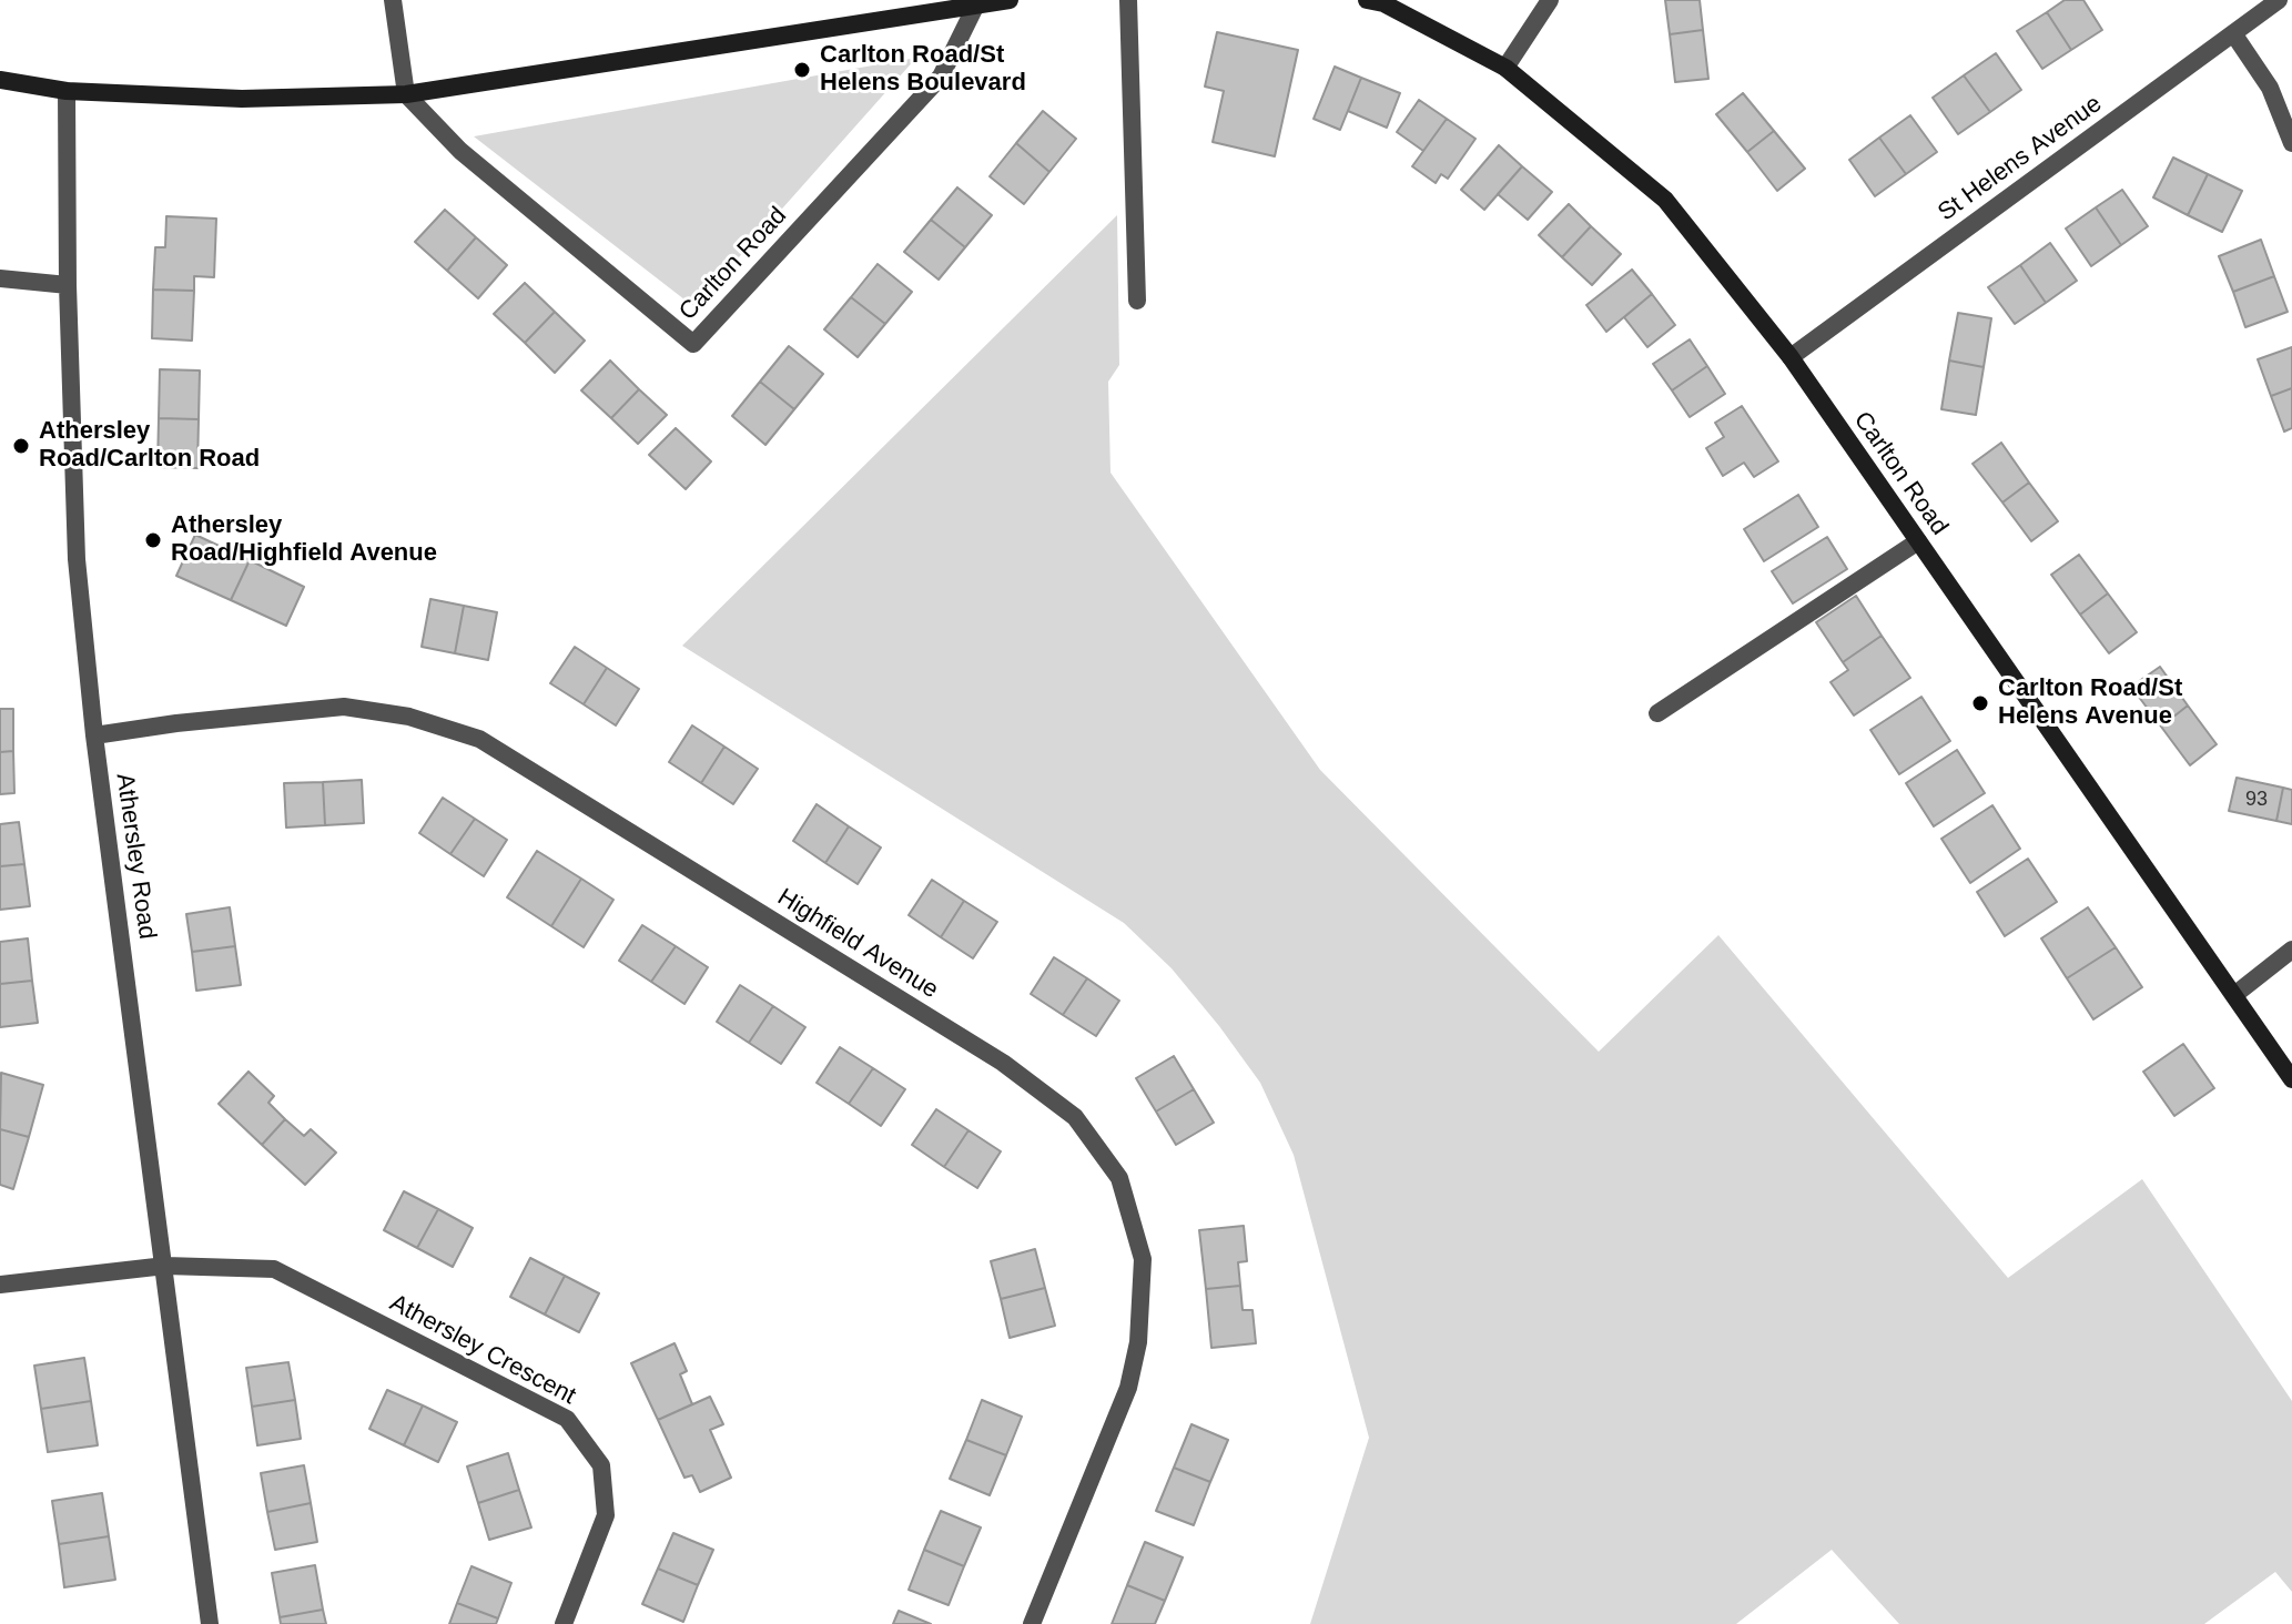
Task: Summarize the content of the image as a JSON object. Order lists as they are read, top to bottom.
{
  "streets": {
    "main road": ["Carlton Road"],
    "street": [
      "St Helens Avenue",
      "Athersley Road",
      "Highfield Avenue",
      "Athersley Crescent"
    ]
  },
  "crossings": [
    ["St Helens Avenue", "Carlton Road"],
    ["Athersley Road", "Highfield Avenue"],
    ["Athersley Road", "Athersley Crescent"]
  ],
  "places": [
    "Carlton Road/St Helens Boulevard",
    "Athersley Road/Carlton Road",
    "Athersley Road/Highfield Avenue",
    "Carlton Road/St Helens Avenue"
  ],
  "house_numbers": ["93"]
}
